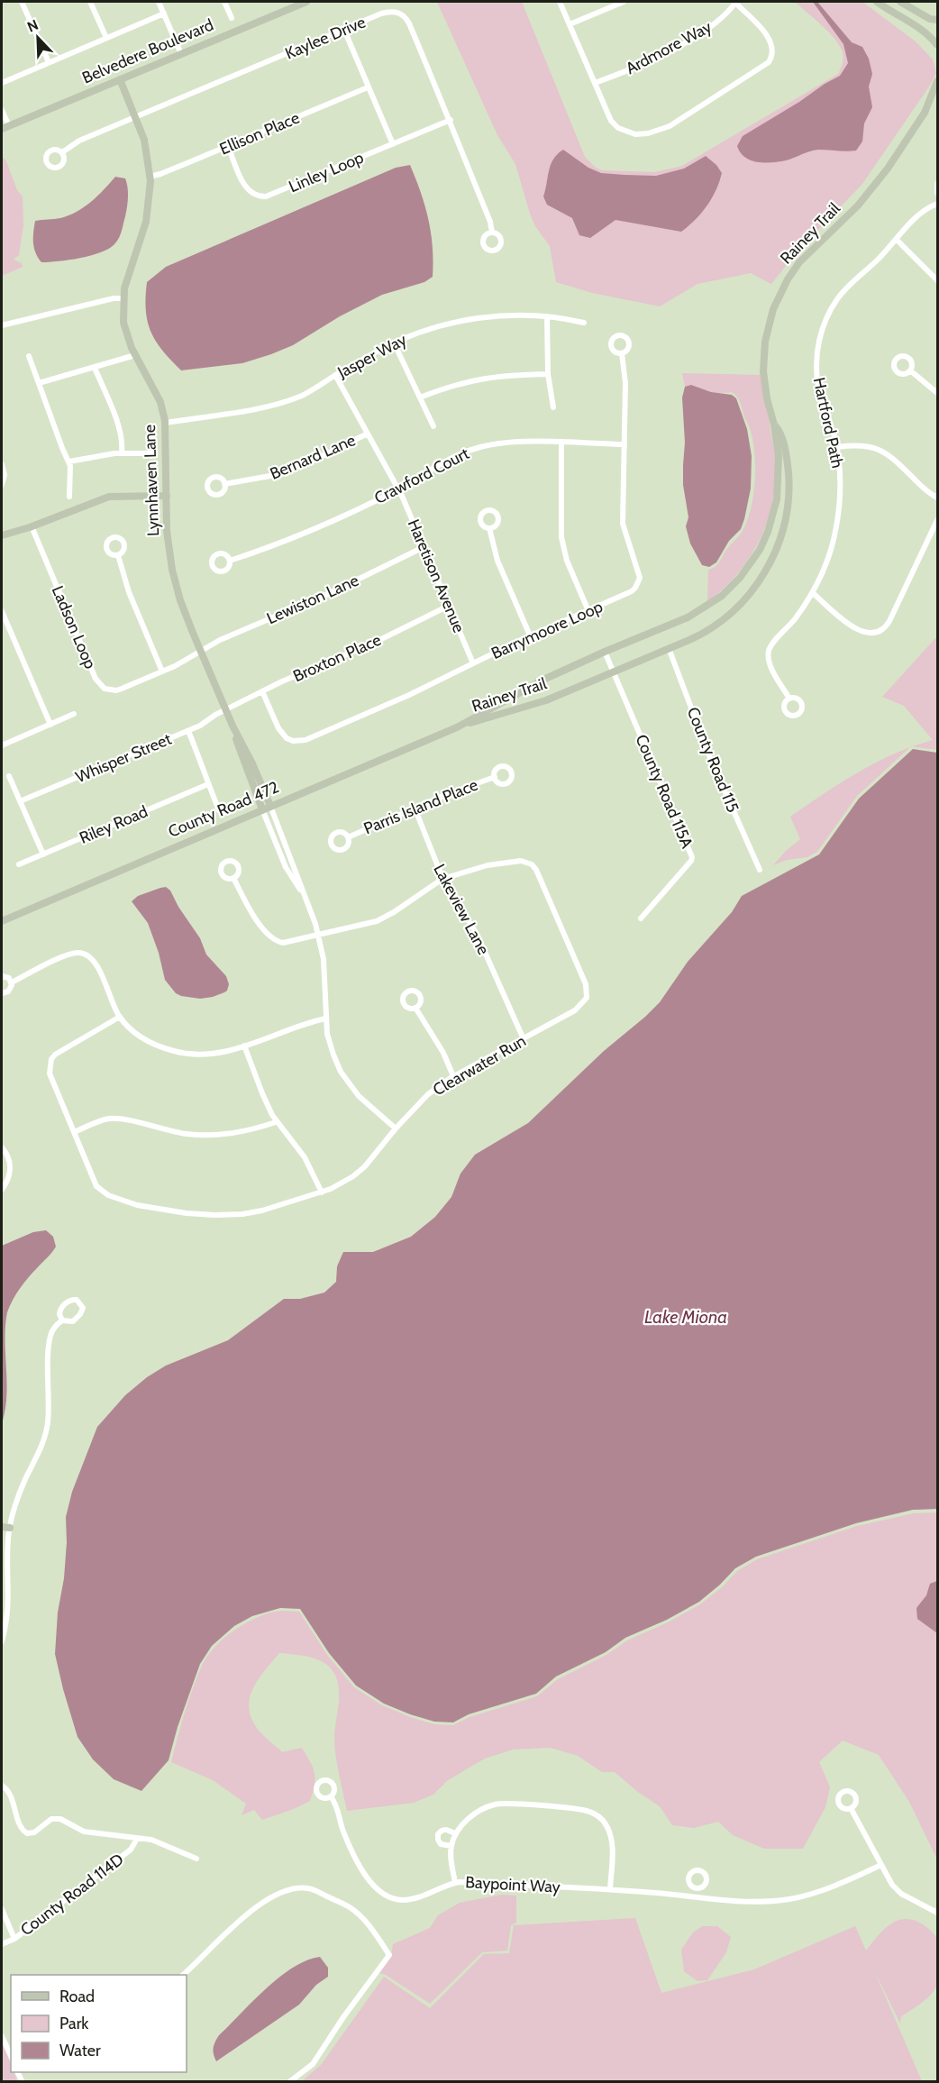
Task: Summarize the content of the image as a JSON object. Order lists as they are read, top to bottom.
{
  "streets": {
    "street": [
      "Kaylee Drive",
      "Ardmore Way",
      "Belvedere Boulevard",
      "Ellison Place",
      "Linley Loop",
      "Rainey Trail",
      "Jasper Way",
      "Hartford Path",
      "Bernard Lane",
      "Crawford Court",
      "Lynnhaven Lane",
      "Haretison Avenue",
      "Lewiston Lane",
      "Ladson Loop",
      "Barrymoore Loop",
      "Broxton Place",
      "Whisper Street",
      "County Road 115",
      "County Road 115A",
      "Parris Island Place",
      "County Road 472",
      "Riley Road",
      "Lakeview Lane",
      "Clearwater Run",
      "Baypoint Way",
      "County Road 114D"
    ]
  },
  "crossings": [
    ["Kaylee Drive", "Linley Loop"],
    ["Kaylee Drive", "Lynnhaven Lane"],
    ["Belvedere Boulevard", "Lynnhaven Lane"],
    ["Ellison Place", "Linley Loop"],
    ["Ellison Place", "Lynnhaven Lane"],
    ["Rainey Trail", "County Road 115"],
    ["Rainey Trail", "County Road 115A"],
    ["Rainey Trail", "County Road 472"],
    ["Jasper Way", "Lynnhaven Lane"],
    ["Jasper Way", "Haretison Avenue"],
    ["Bernard Lane", "Haretison Avenue"],
    ["Crawford Court", "Haretison Avenue"],
    ["Crawford Court", "Barrymoore Loop"],
    ["Lynnhaven Lane", "Lewiston Lane"],
    ["Lynnhaven Lane", "Ladson Loop"],
    ["Lynnhaven Lane", "Broxton Place"],
    ["Lynnhaven Lane", "Whisper Street"],
    ["Lynnhaven Lane", "County Road 472"],
    ["Haretison Avenue", "Lewiston Lane"],
    ["Haretison Avenue", "Barrymoore Loop"],
    ["Haretison Avenue", "Broxton Place"],
    ["Lewiston Lane", "Ladson Loop"],
    ["Barrymoore Loop", "Broxton Place"],
    ["Broxton Place", "Whisper Street"],
    ["Parris Island Place", "Lakeview Lane"],
    ["Lakeview Lane", "Clearwater Run"]
  ],
  "water": ["Lake Miona"],
  "legend": ["Road", "Park", "Water"],
  "north": "top left"
}
